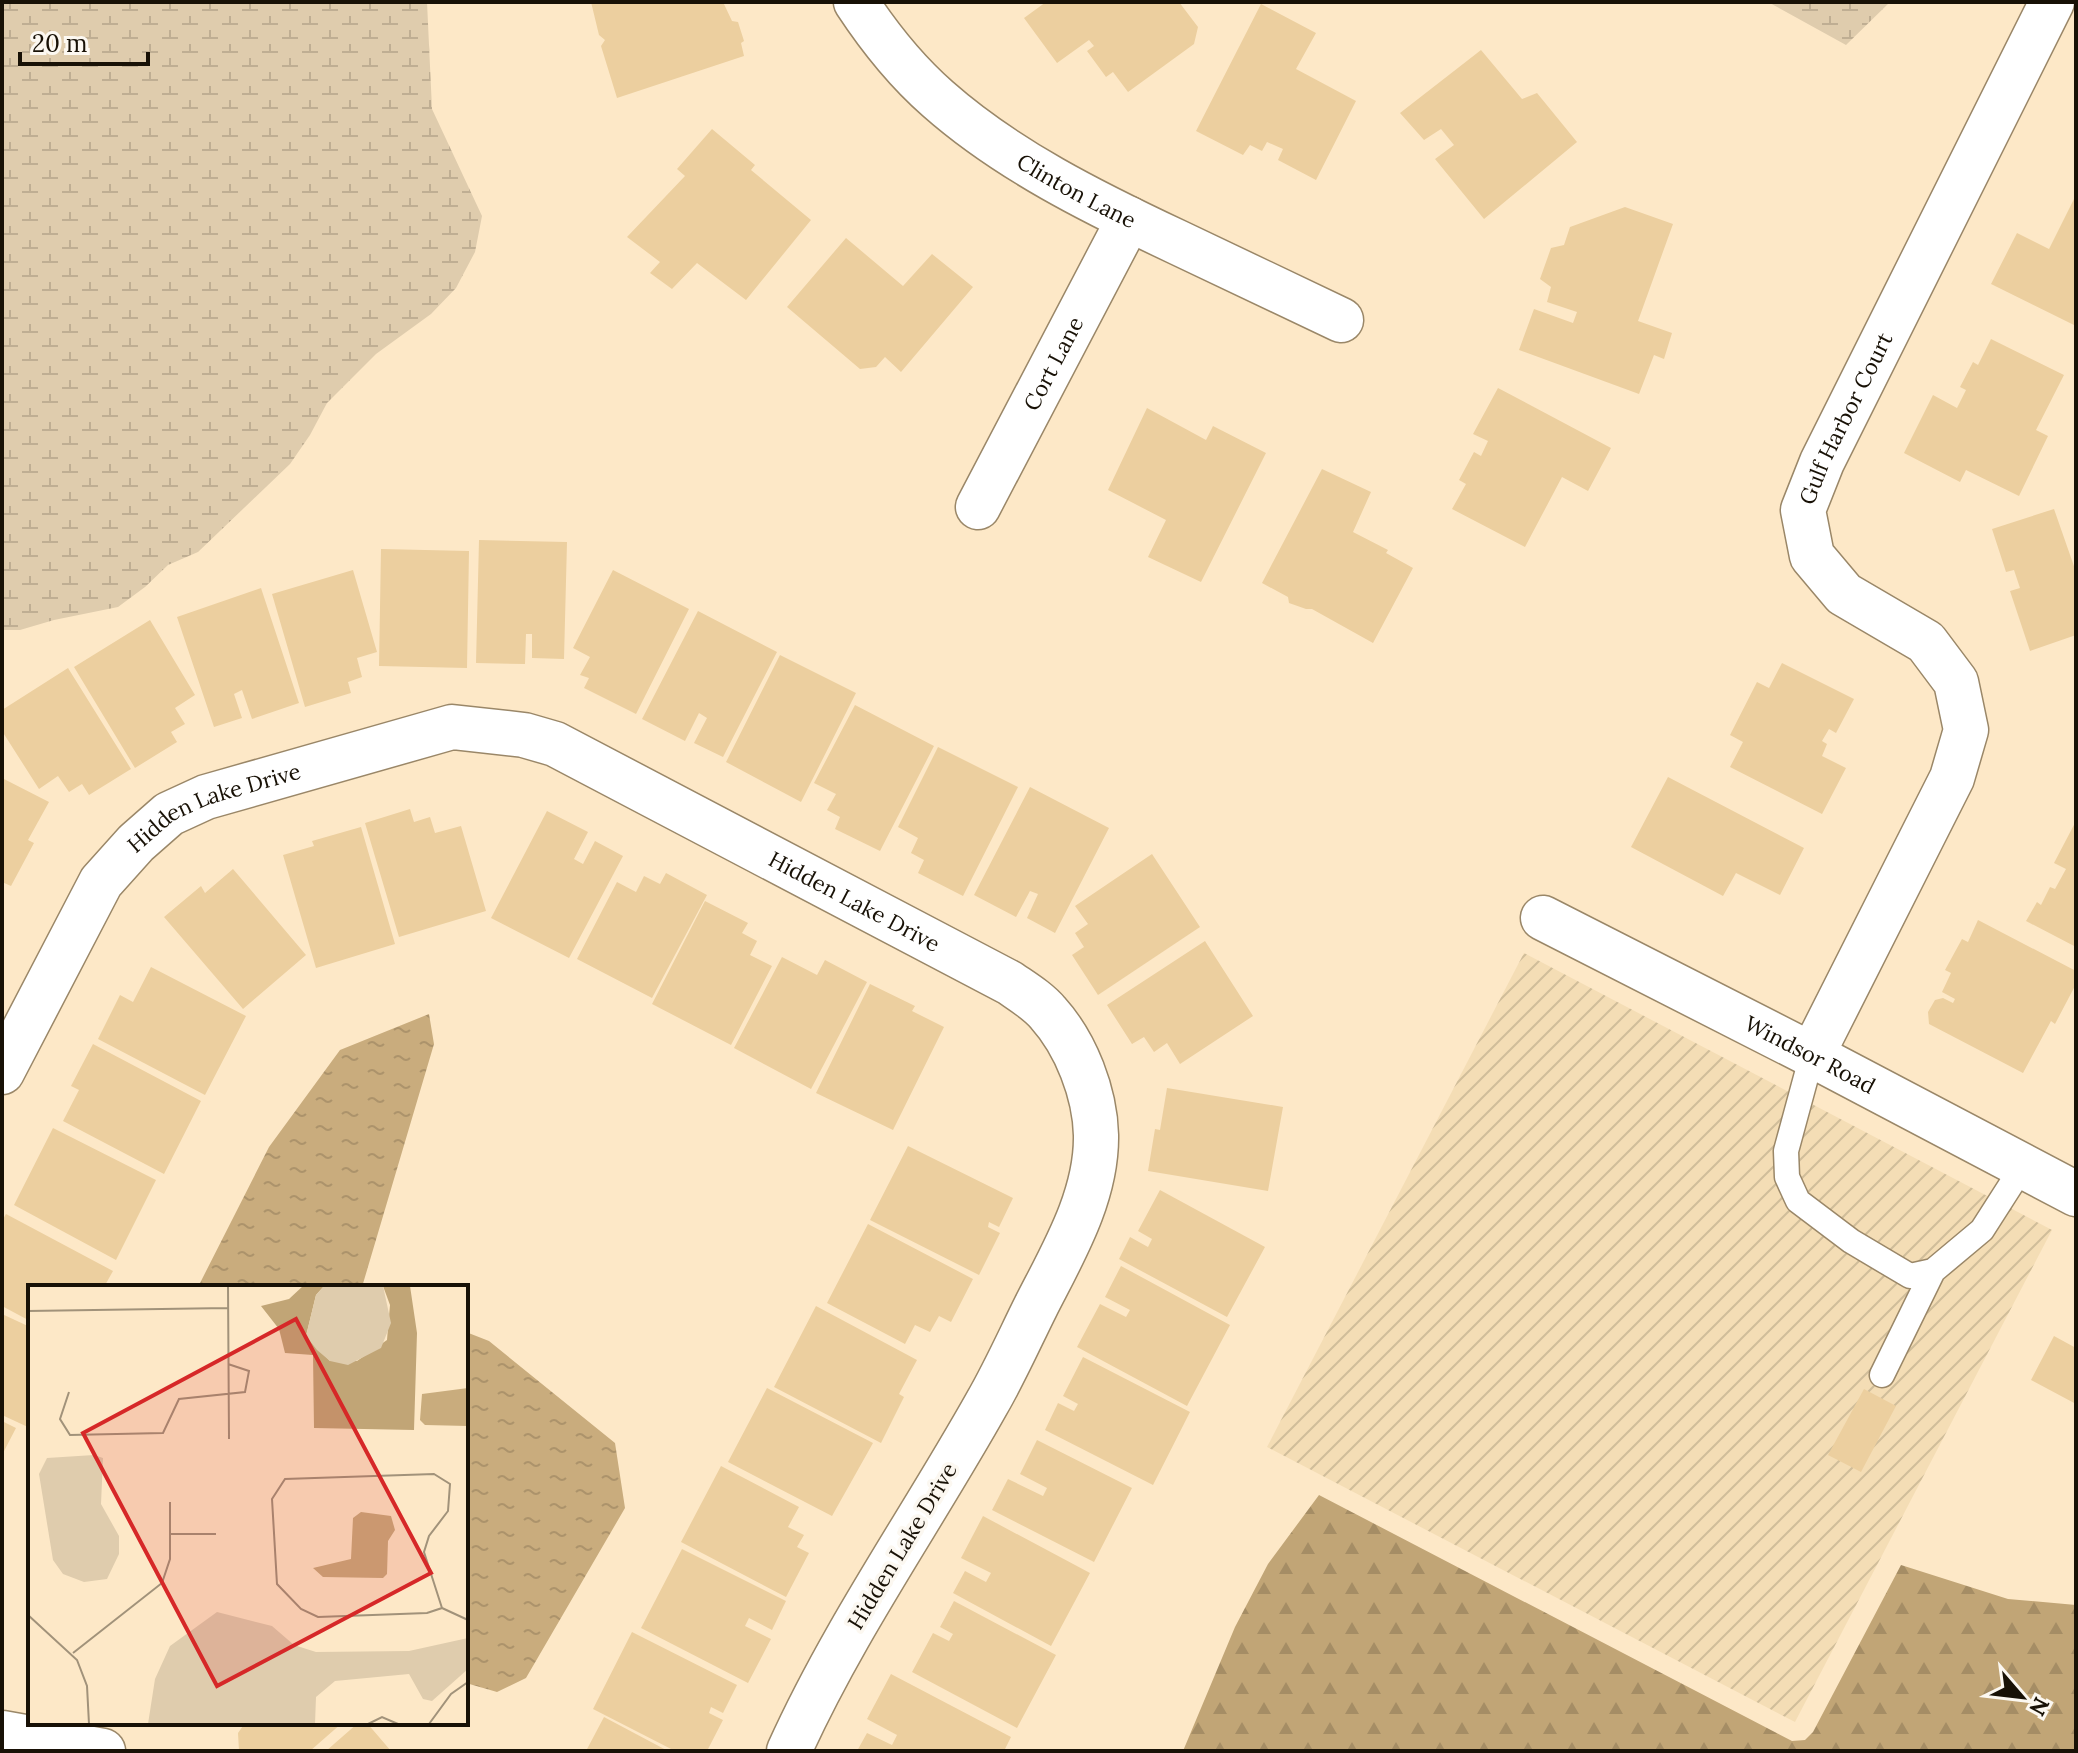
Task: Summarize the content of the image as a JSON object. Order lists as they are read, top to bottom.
{
  "streets": {
    "street": [
      "Clinton Lane",
      "Cort Lane",
      "Gulf Harbor Court",
      "Hidden Lake Drive",
      "Windsor Road"
    ]
  },
  "crossings": [
    ["Clinton Lane", "Cort Lane"],
    ["Gulf Harbor Court", "Windsor Road"]
  ],
  "scale_bar": "20 m",
  "north": "bottom right"
}
